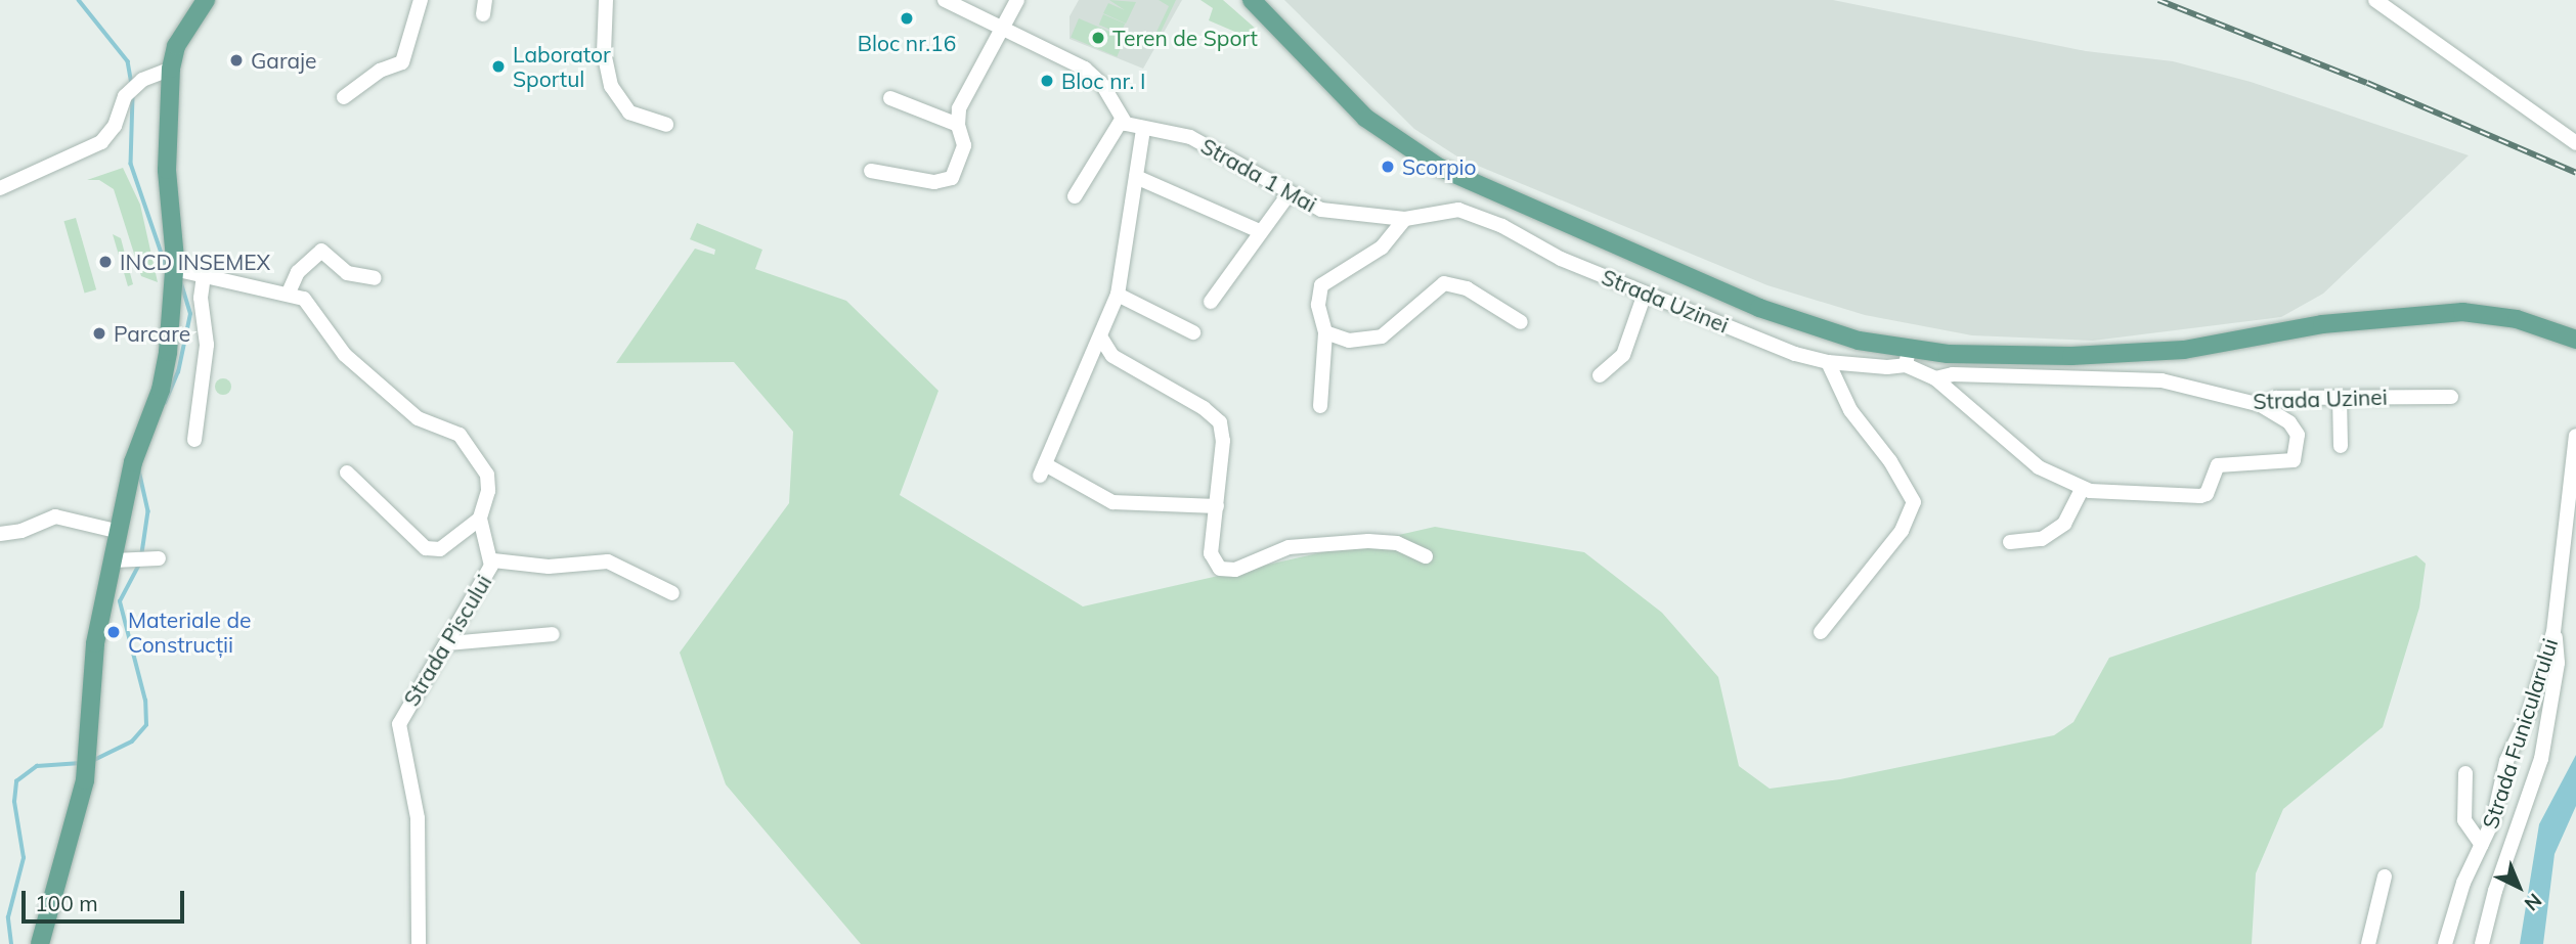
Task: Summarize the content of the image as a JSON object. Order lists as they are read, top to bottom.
{
  "streets": {
    "street": [
      "Strada 1 Mai",
      "Strada Uzinei",
      "Strada Piscului",
      "Strada Funicularului"
    ]
  },
  "crossings": [
    ["Strada 1 Mai", "Strada Uzinei"]
  ],
  "places": [
    "Bloc nr.16",
    "Teren de Sport",
    "Garaje",
    "Laborator Sportul",
    "Bloc nr. I",
    "Scorpio",
    "INCD INSEMEX",
    "Parcare",
    "Materiale de Construcții"
  ],
  "scale_bar": "100 m",
  "north": "bottom right"
}
